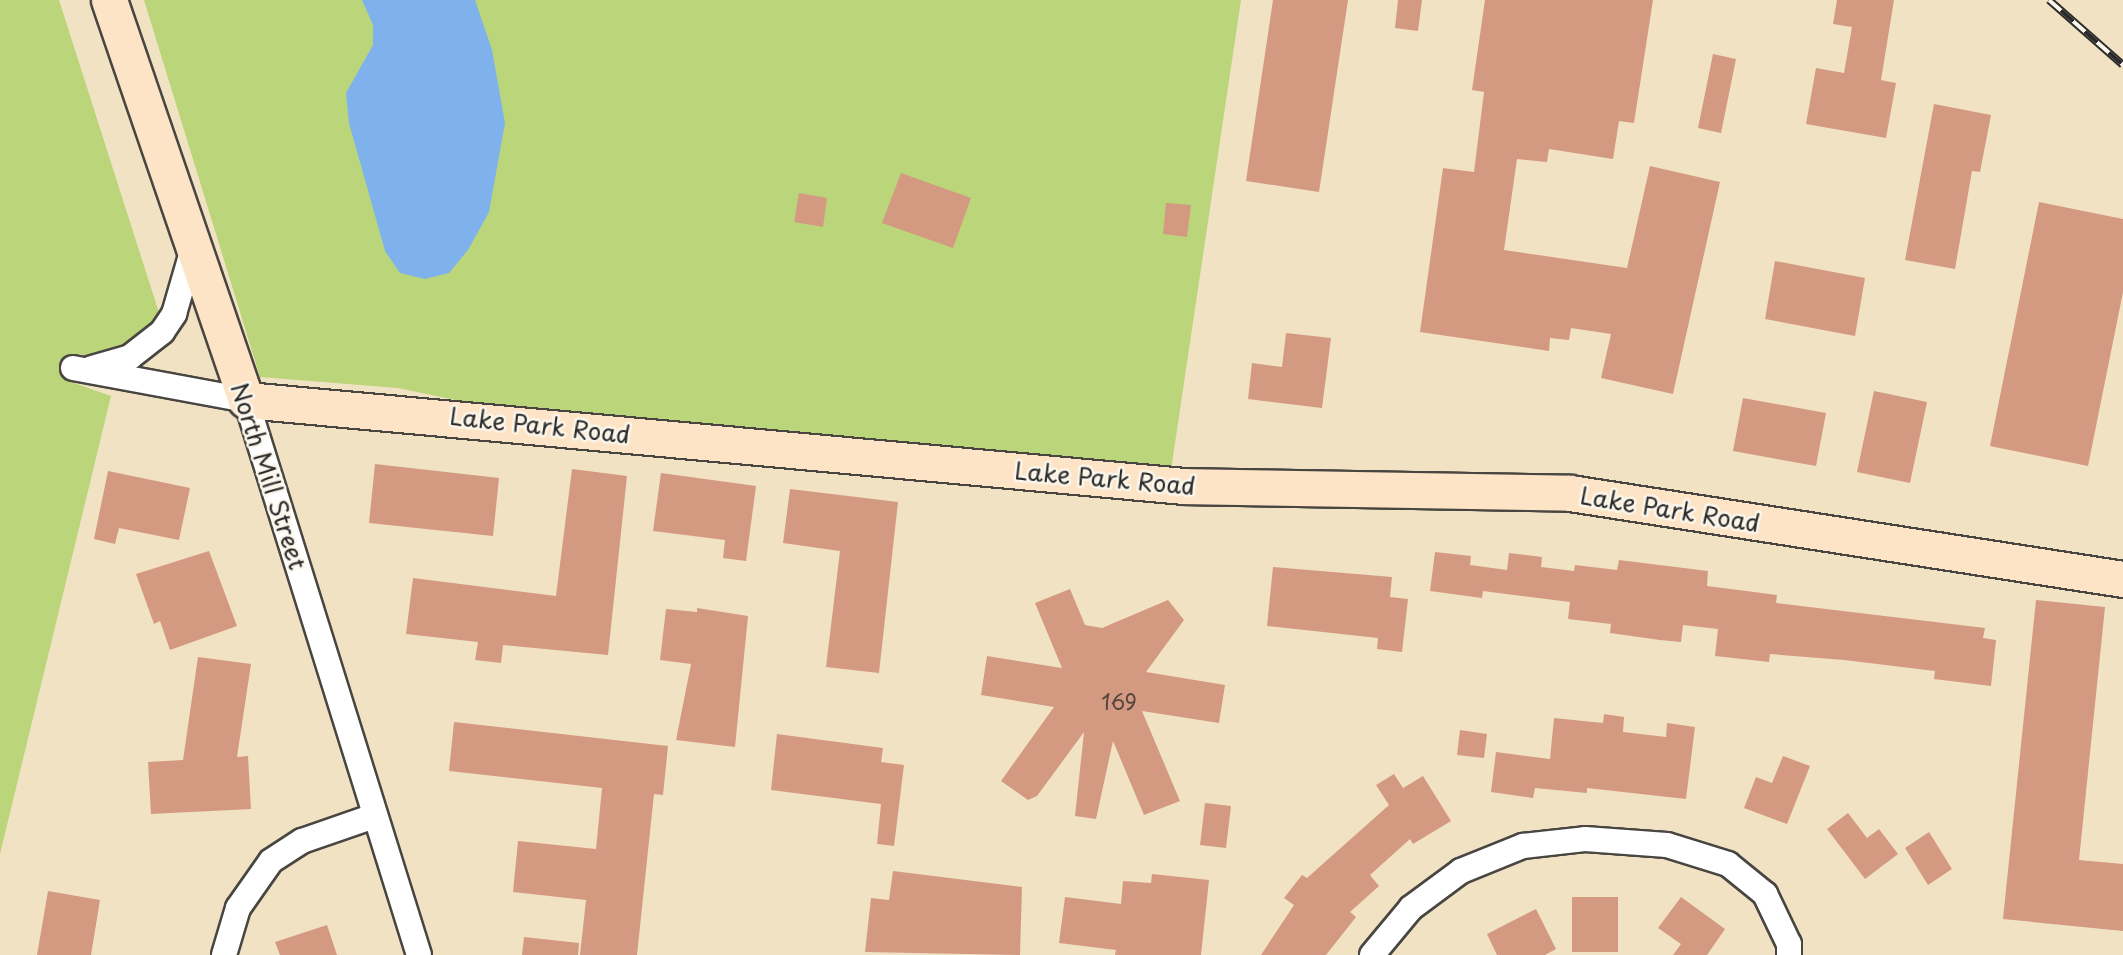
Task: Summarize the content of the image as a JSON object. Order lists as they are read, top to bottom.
{
  "streets": {
    "main road": ["Lake Park Road", "North Mill Street"]
  },
  "crossings": [
    ["Lake Park Road", "North Mill Street"]
  ],
  "house_numbers": ["169"]
}
